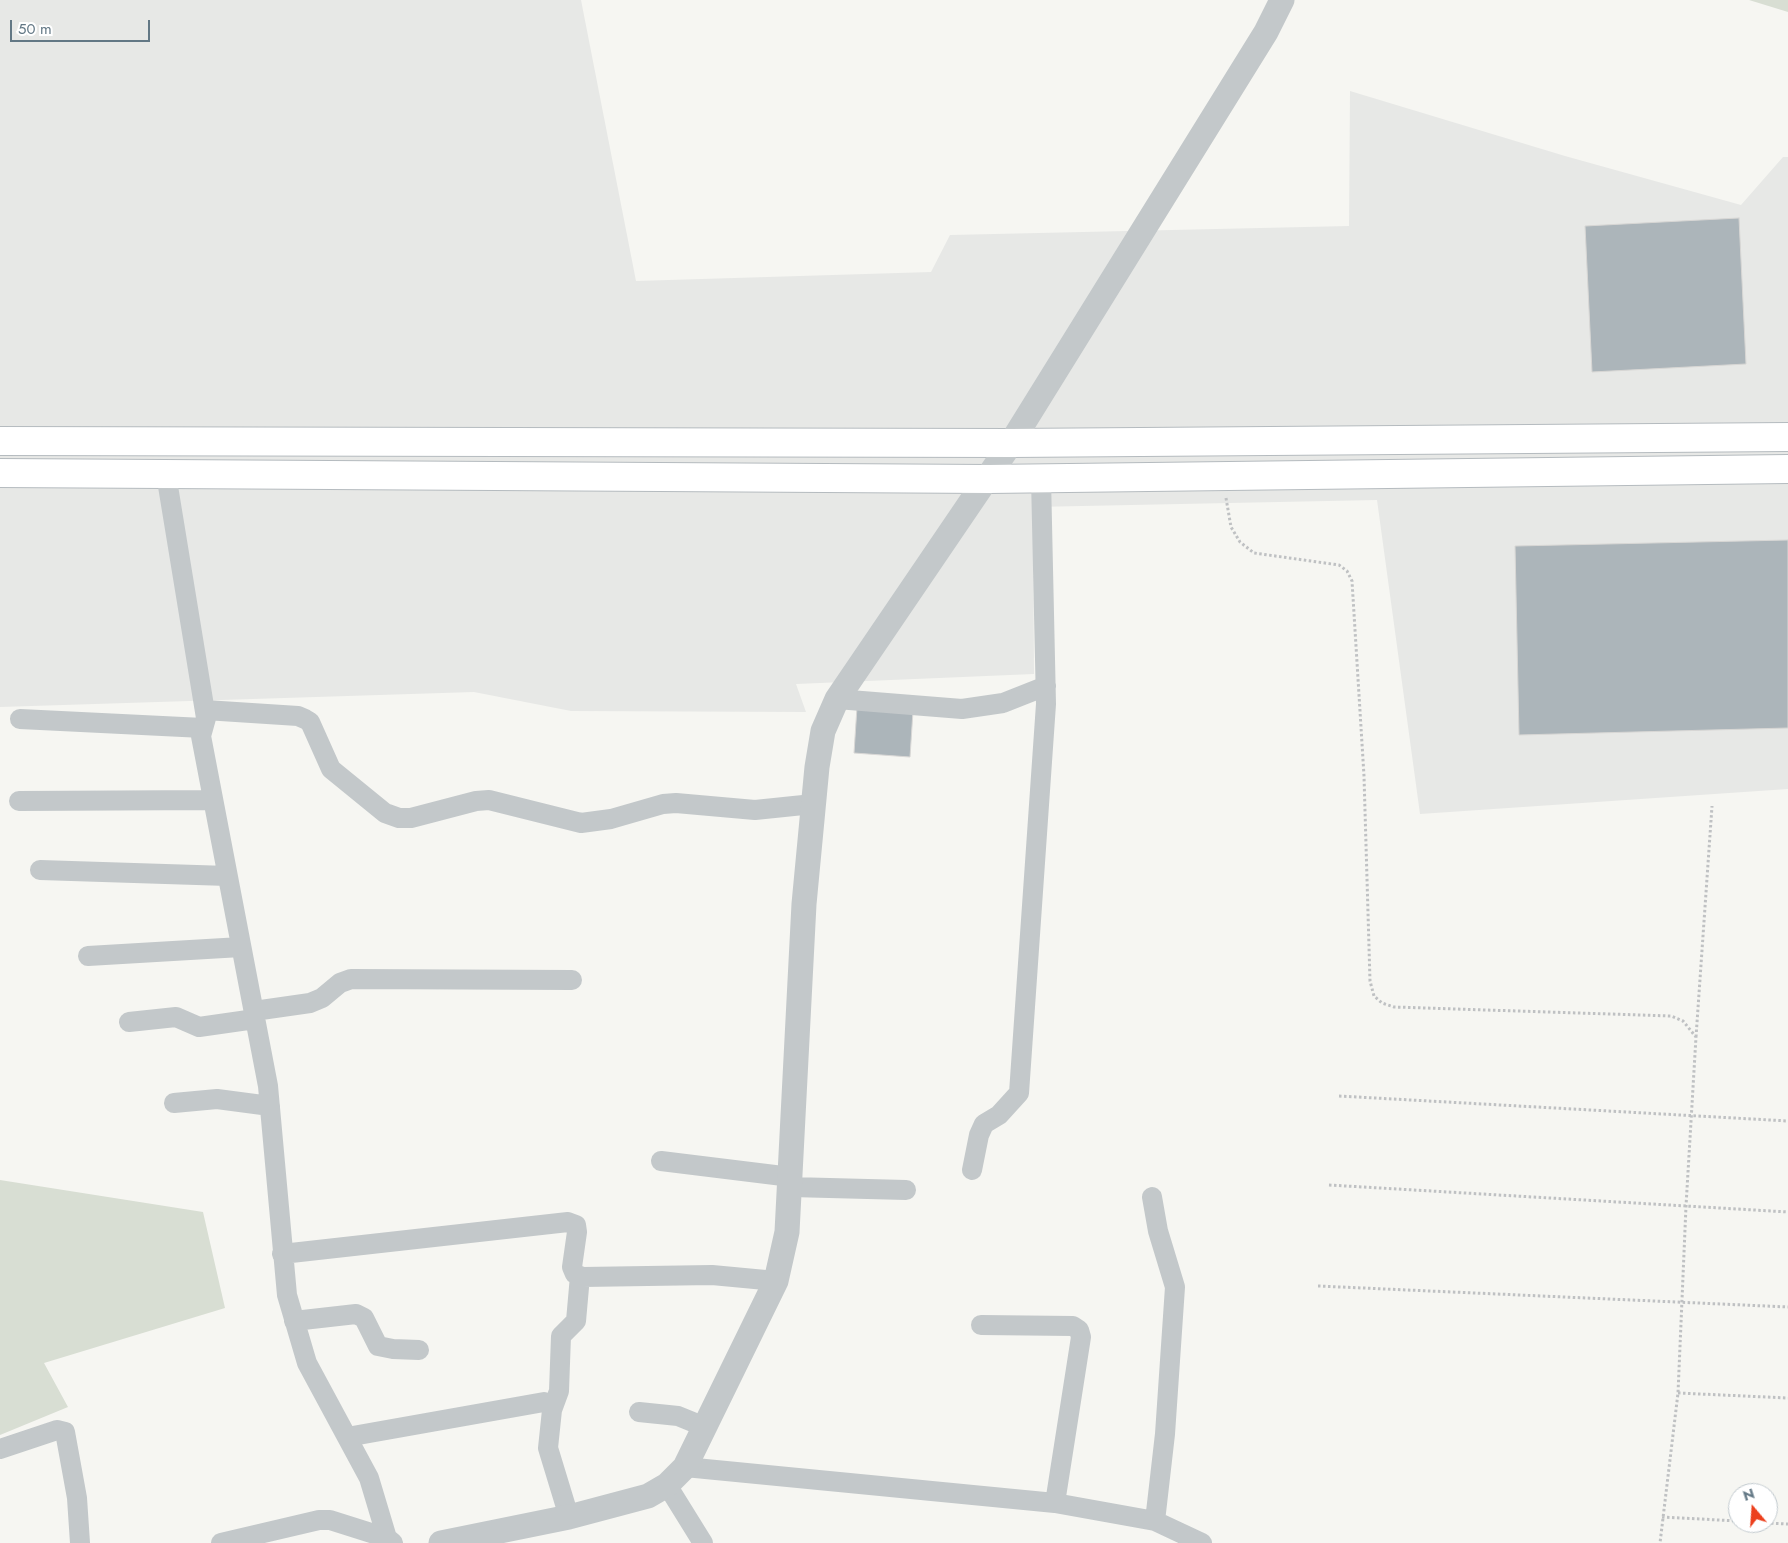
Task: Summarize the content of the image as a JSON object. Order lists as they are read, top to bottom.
{
  "scale_bar": "50 m",
  "north": "top"
}
